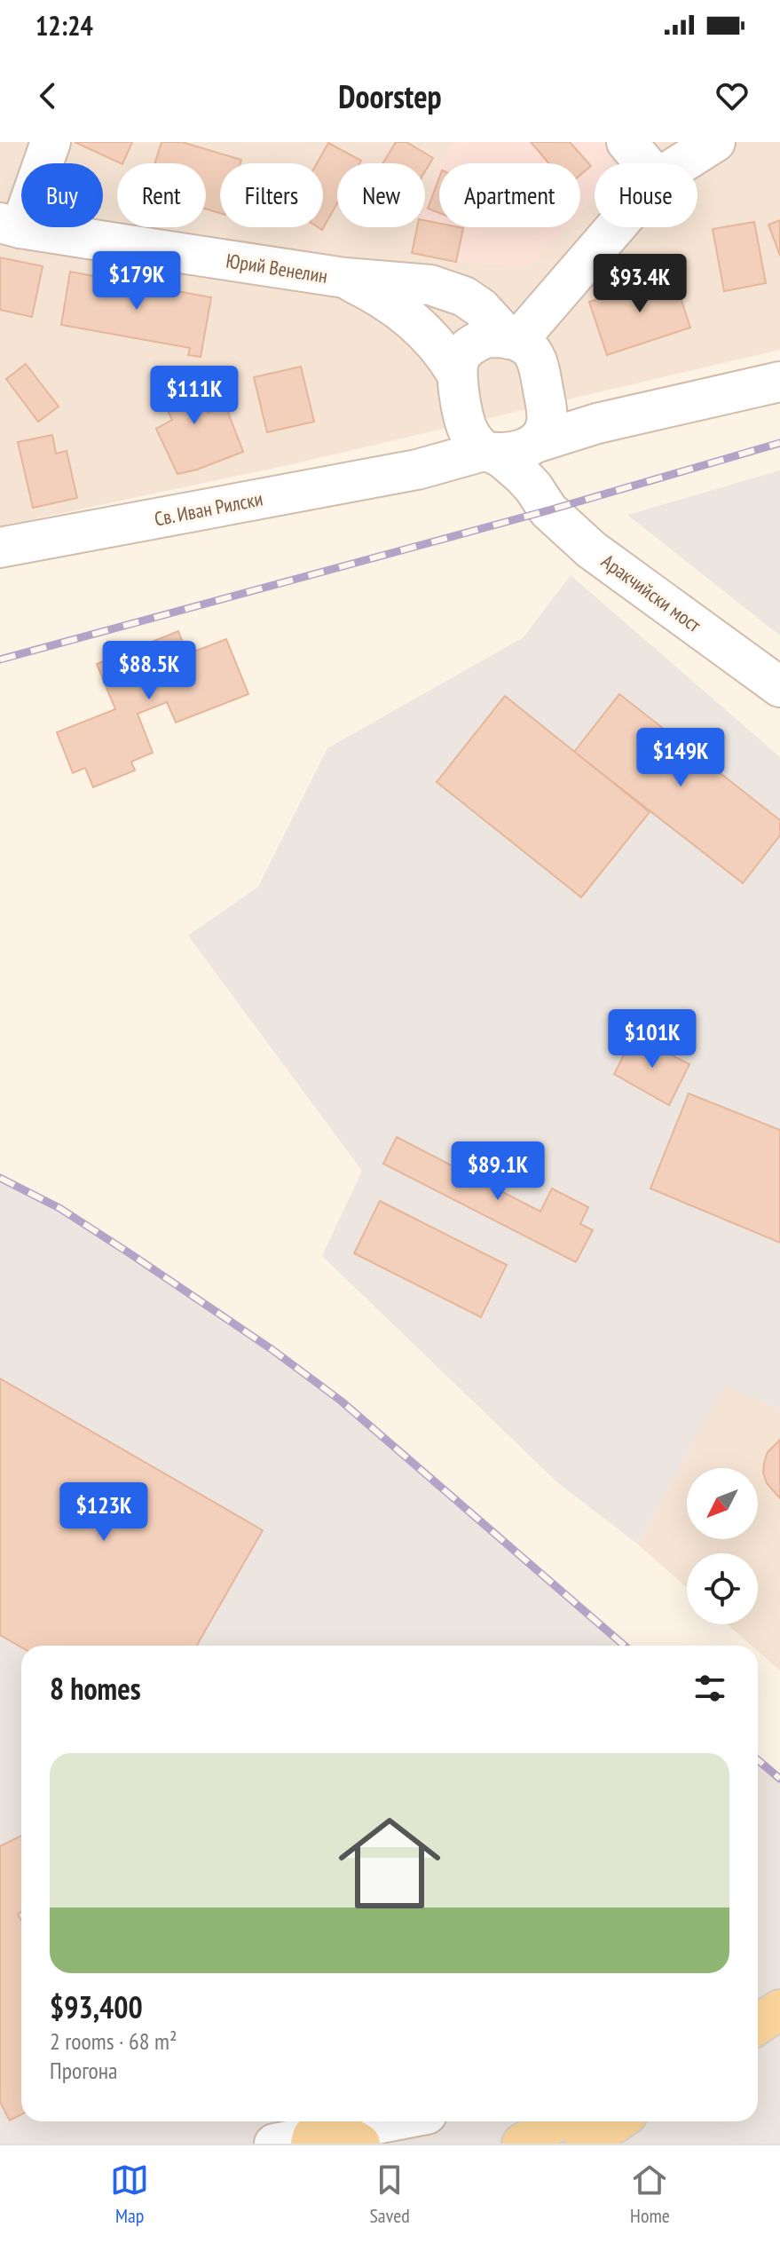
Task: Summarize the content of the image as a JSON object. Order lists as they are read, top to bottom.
{
  "streets": {
    "street": ["Юрий Венелин", "Св. Иван Рилски", "Аракчийски мост"]
  },
  "crossings": [
    ["Юрий Венелин", "Св. Иван Рилски"],
    ["Юрий Венелин", "Аракчийски мост"],
    ["Св. Иван Рилски", "Аракчийски мост"]
  ],
  "north": "bottom left",
  "page": {
    "status": "12:24",
    "header": "Doorstep",
    "chip": [
      "Buy",
      "Rent",
      "Filters",
      "New",
      "Apartment",
      "House"
    ],
    "price": [
      "$179K",
      "$93.4K",
      "$111K",
      "$88.5K",
      "$149K",
      "$101K",
      "$89.1K",
      "$123K"
    ],
    "heading": "8 homes",
    "list": [
      {
        "name": "$93,400",
        "note": "2 rooms · 68 m² · Прогона"
      }
    ],
    "tabs": ["Map", "Saved", "Home"]
  }
}
